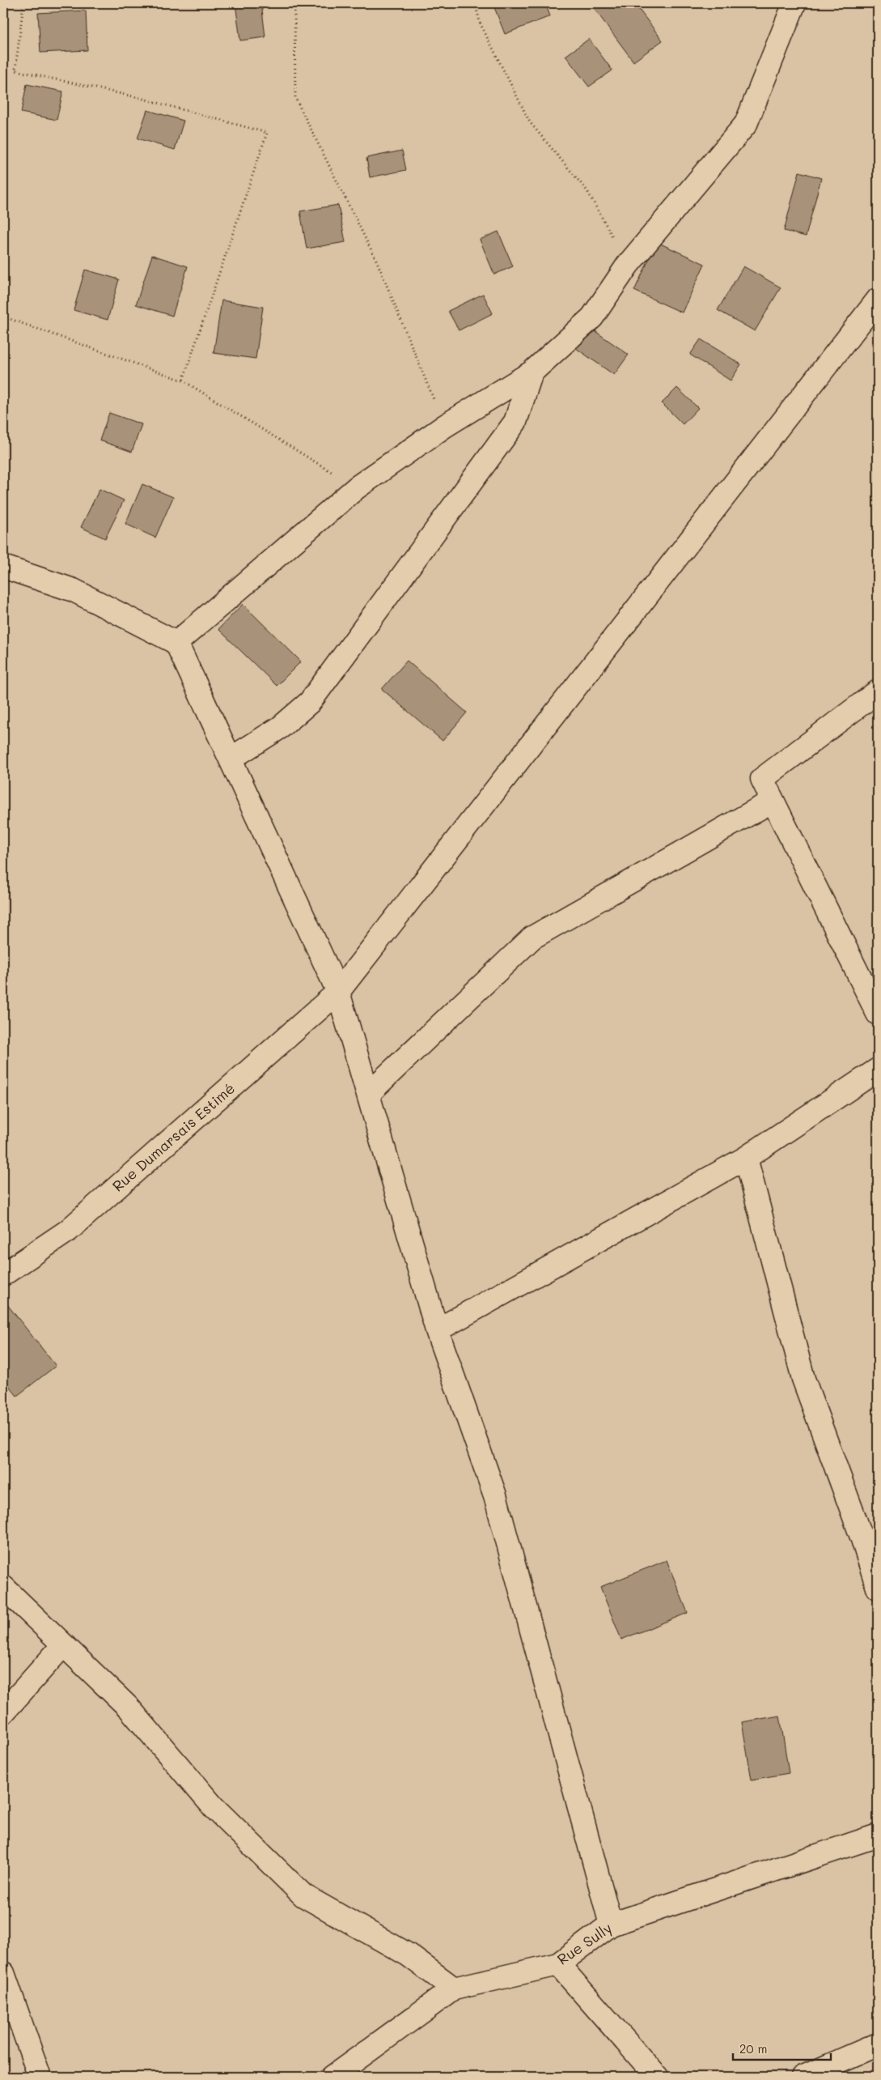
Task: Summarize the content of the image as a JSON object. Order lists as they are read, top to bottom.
{
  "streets": {
    "street": ["Rue Dumarsais Estimé", "Rue Sully"]
  },
  "scale_bar": "20 m"
}
